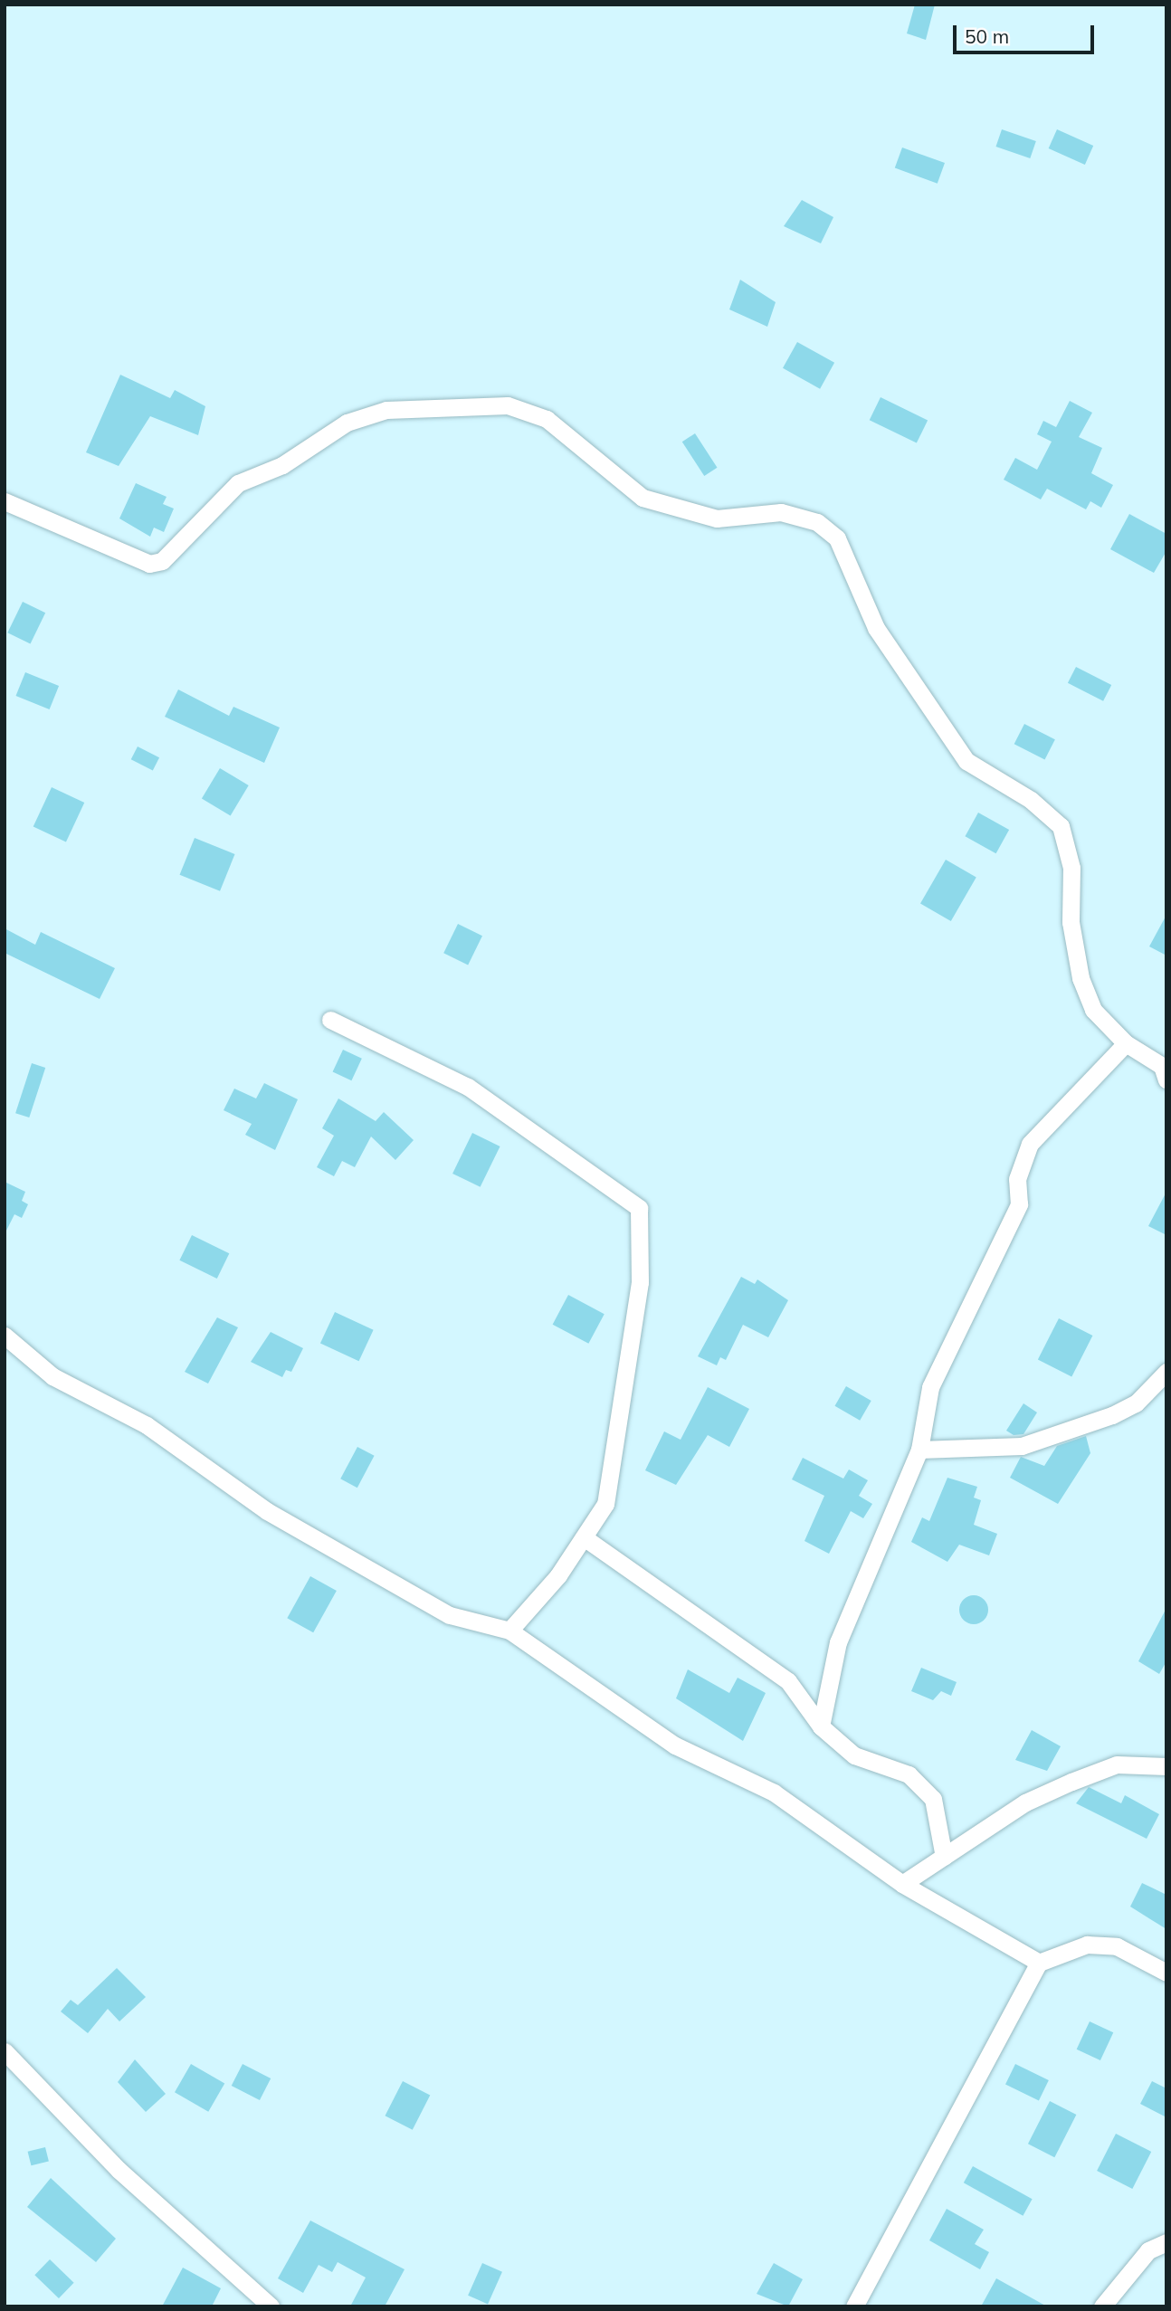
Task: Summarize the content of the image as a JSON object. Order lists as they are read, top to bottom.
{
  "scale_bar": "50 m"
}
